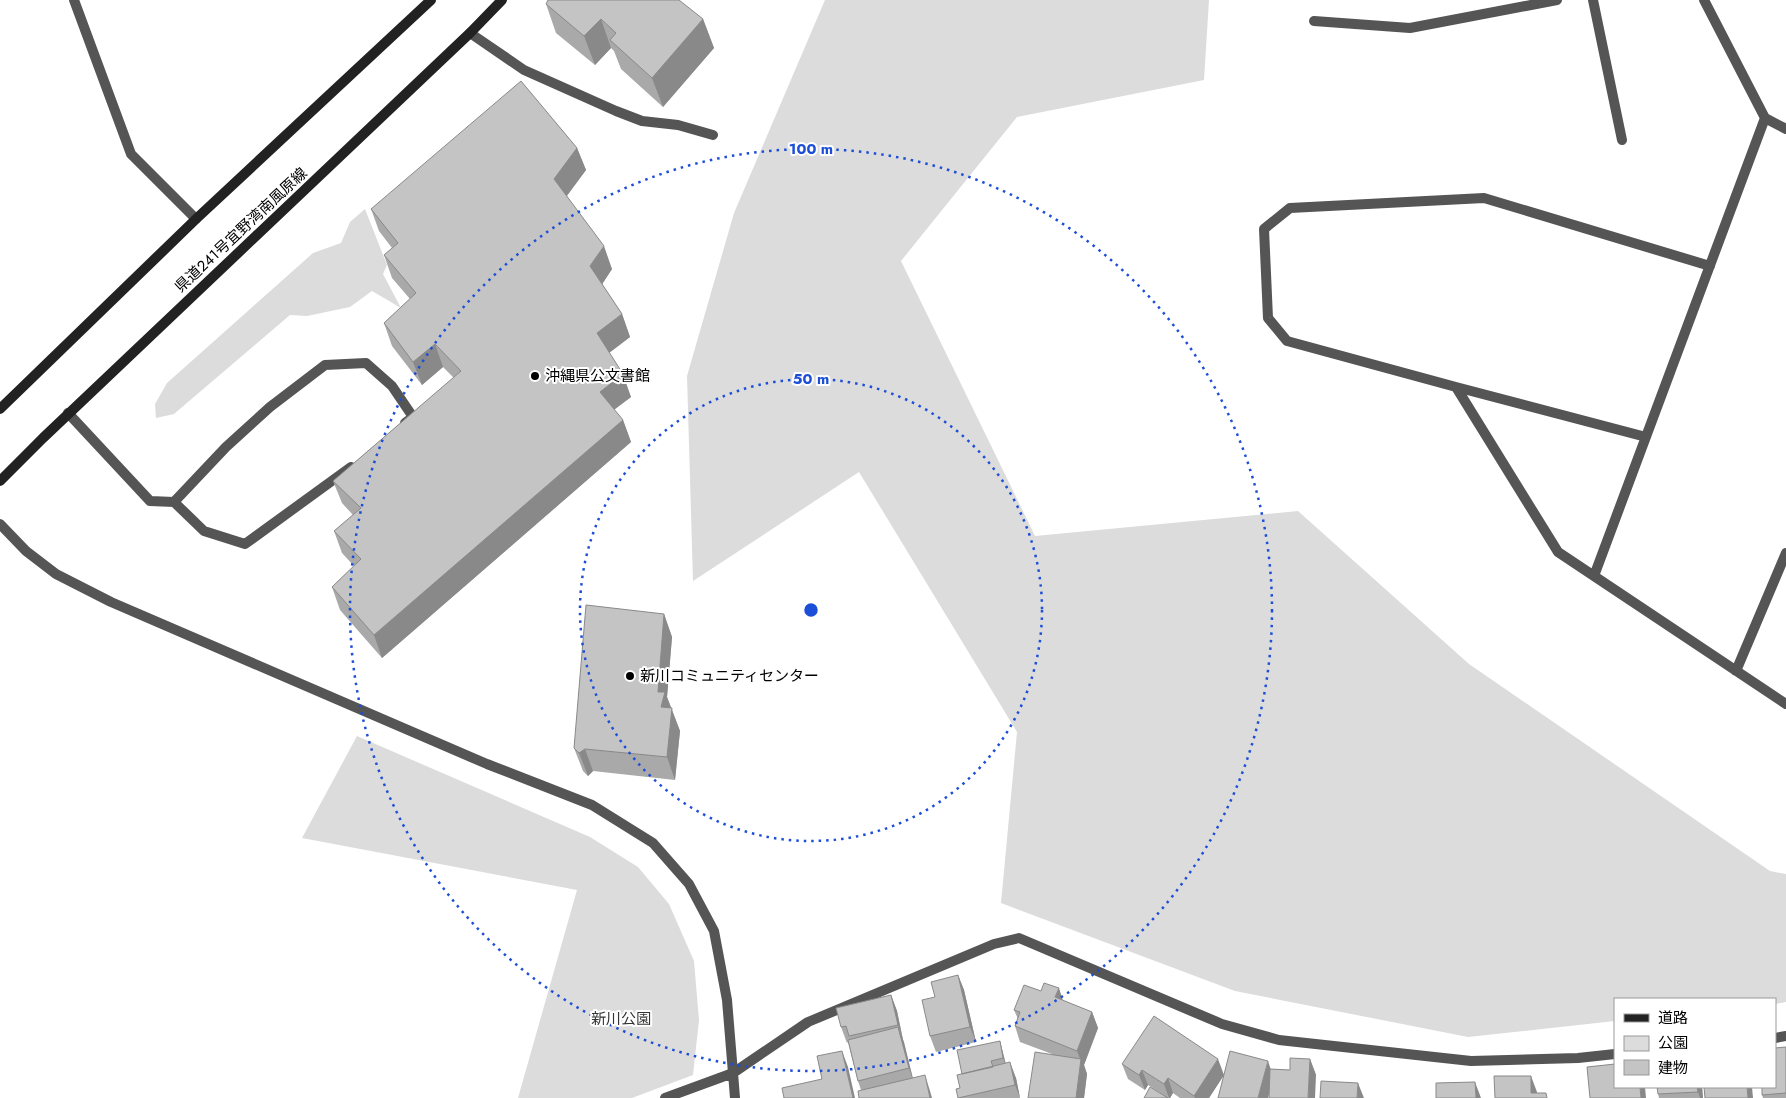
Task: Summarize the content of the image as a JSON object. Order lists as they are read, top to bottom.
{
  "streets": {
    "main road": ["県道241号宜野湾南風原線"]
  },
  "parks": ["新川公園"],
  "places": ["沖縄県公文書館", "新川コミュニティセンター"],
  "legend": ["道路", "公園", "建物"],
  "rings": ["100 m", "50 m"]
}
